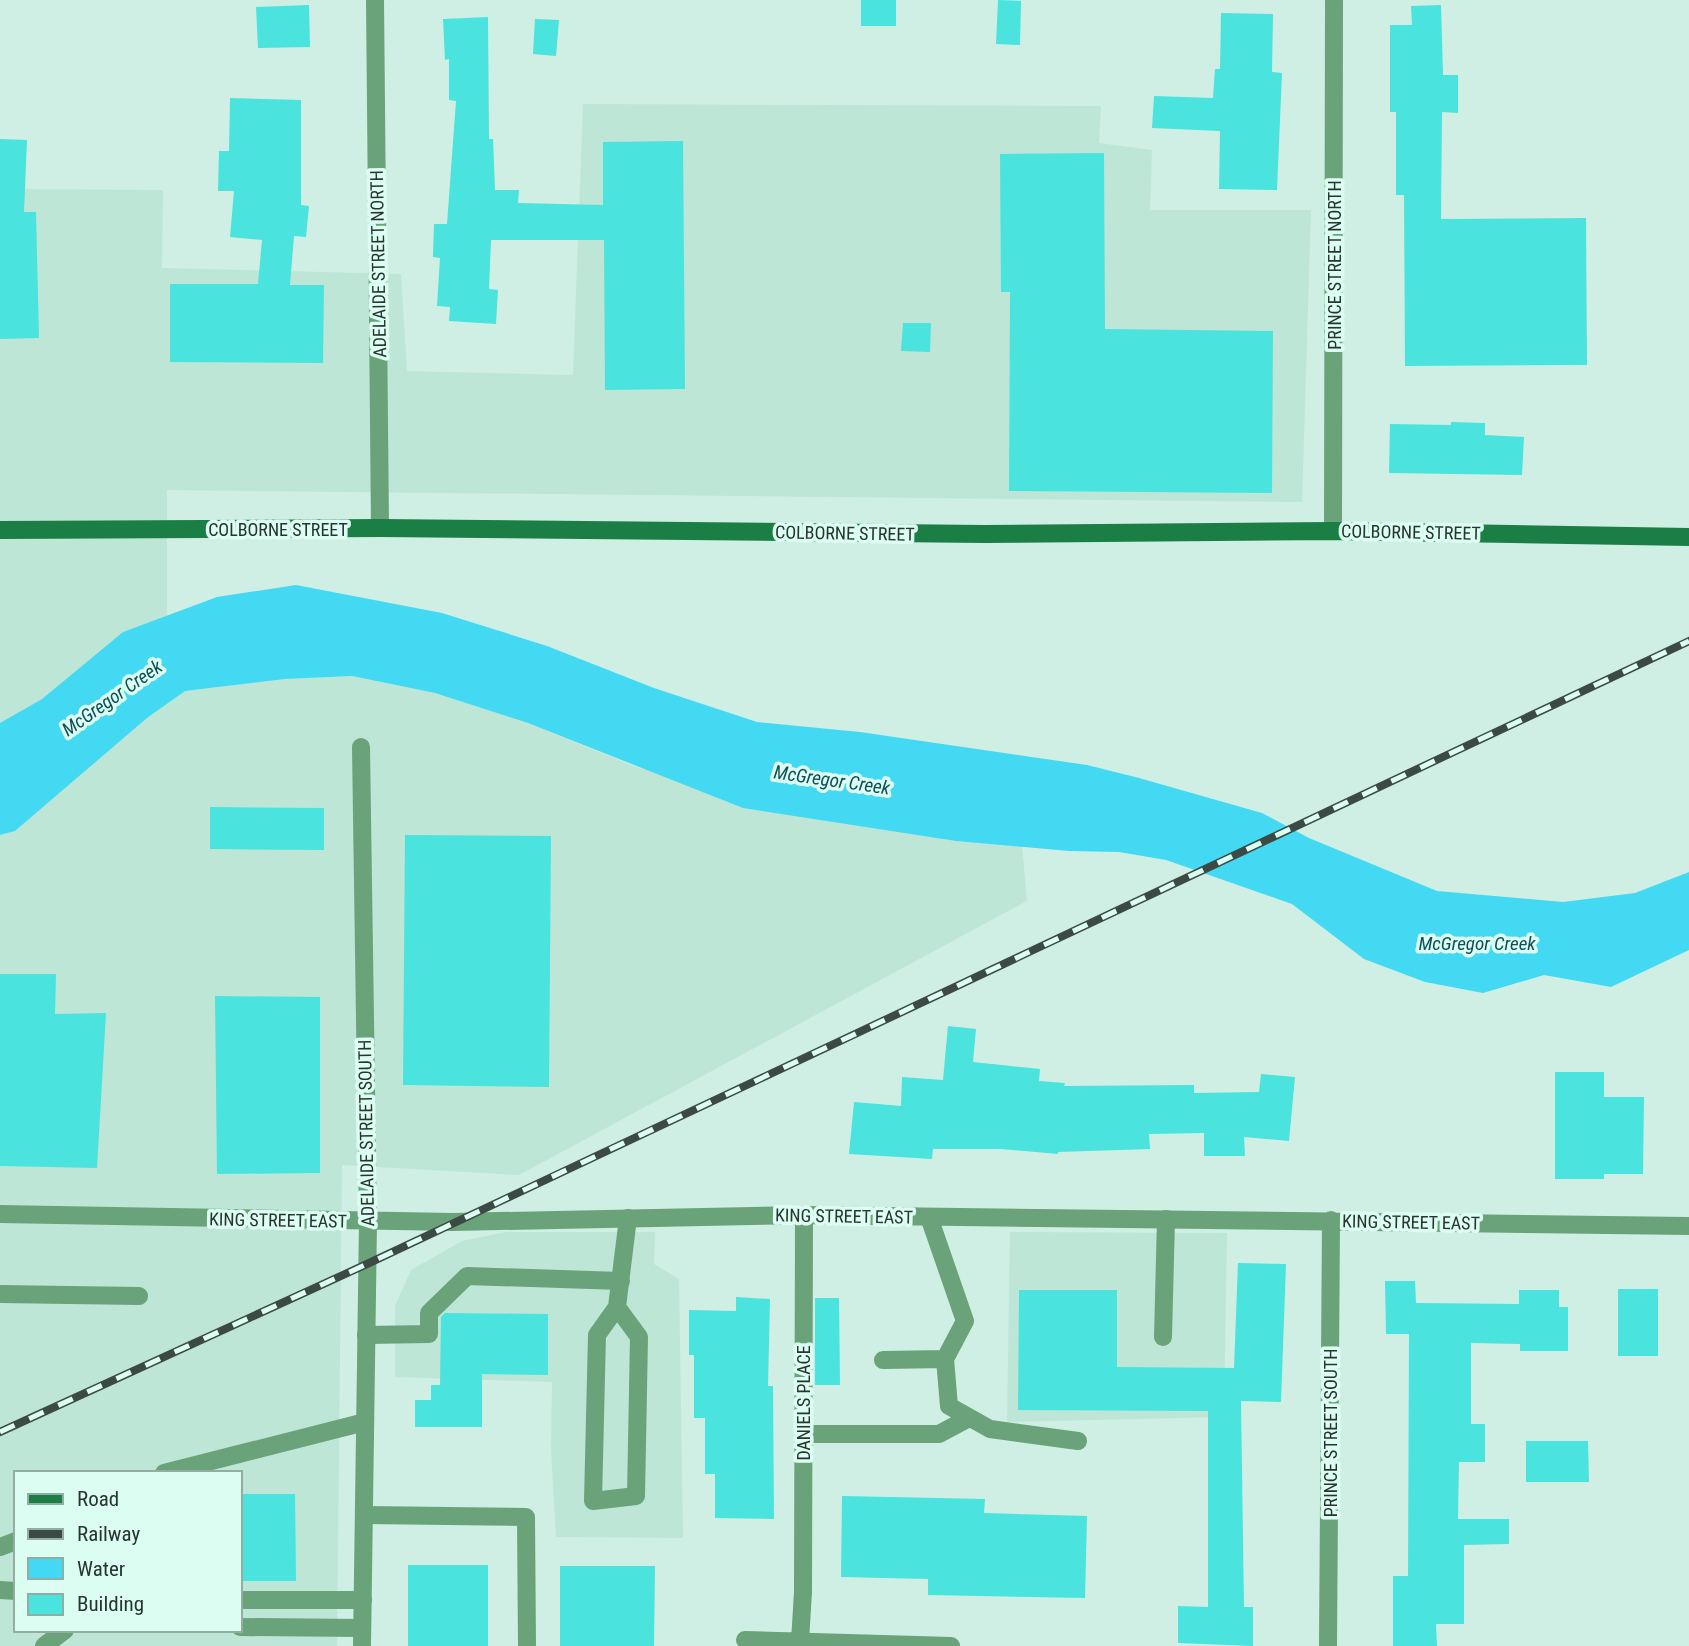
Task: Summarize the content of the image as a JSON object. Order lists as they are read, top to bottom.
{
  "streets": {
    "street": [
      "ADELAIDE STREET NORTH",
      "PRINCE STREET NORTH",
      "COLBORNE STREET",
      "ADELAIDE STREET SOUTH",
      "KING STREET EAST",
      "DANIELS PLACE",
      "PRINCE STREET SOUTH"
    ]
  },
  "crossings": [
    ["ADELAIDE STREET NORTH", "COLBORNE STREET"],
    ["PRINCE STREET NORTH", "COLBORNE STREET"],
    ["ADELAIDE STREET SOUTH", "KING STREET EAST"],
    ["KING STREET EAST", "DANIELS PLACE"],
    ["KING STREET EAST", "PRINCE STREET SOUTH"]
  ],
  "water": ["McGregor Creek"],
  "legend": [
    "Road",
    "Railway",
    "Water",
    "Building"
  ]
}
